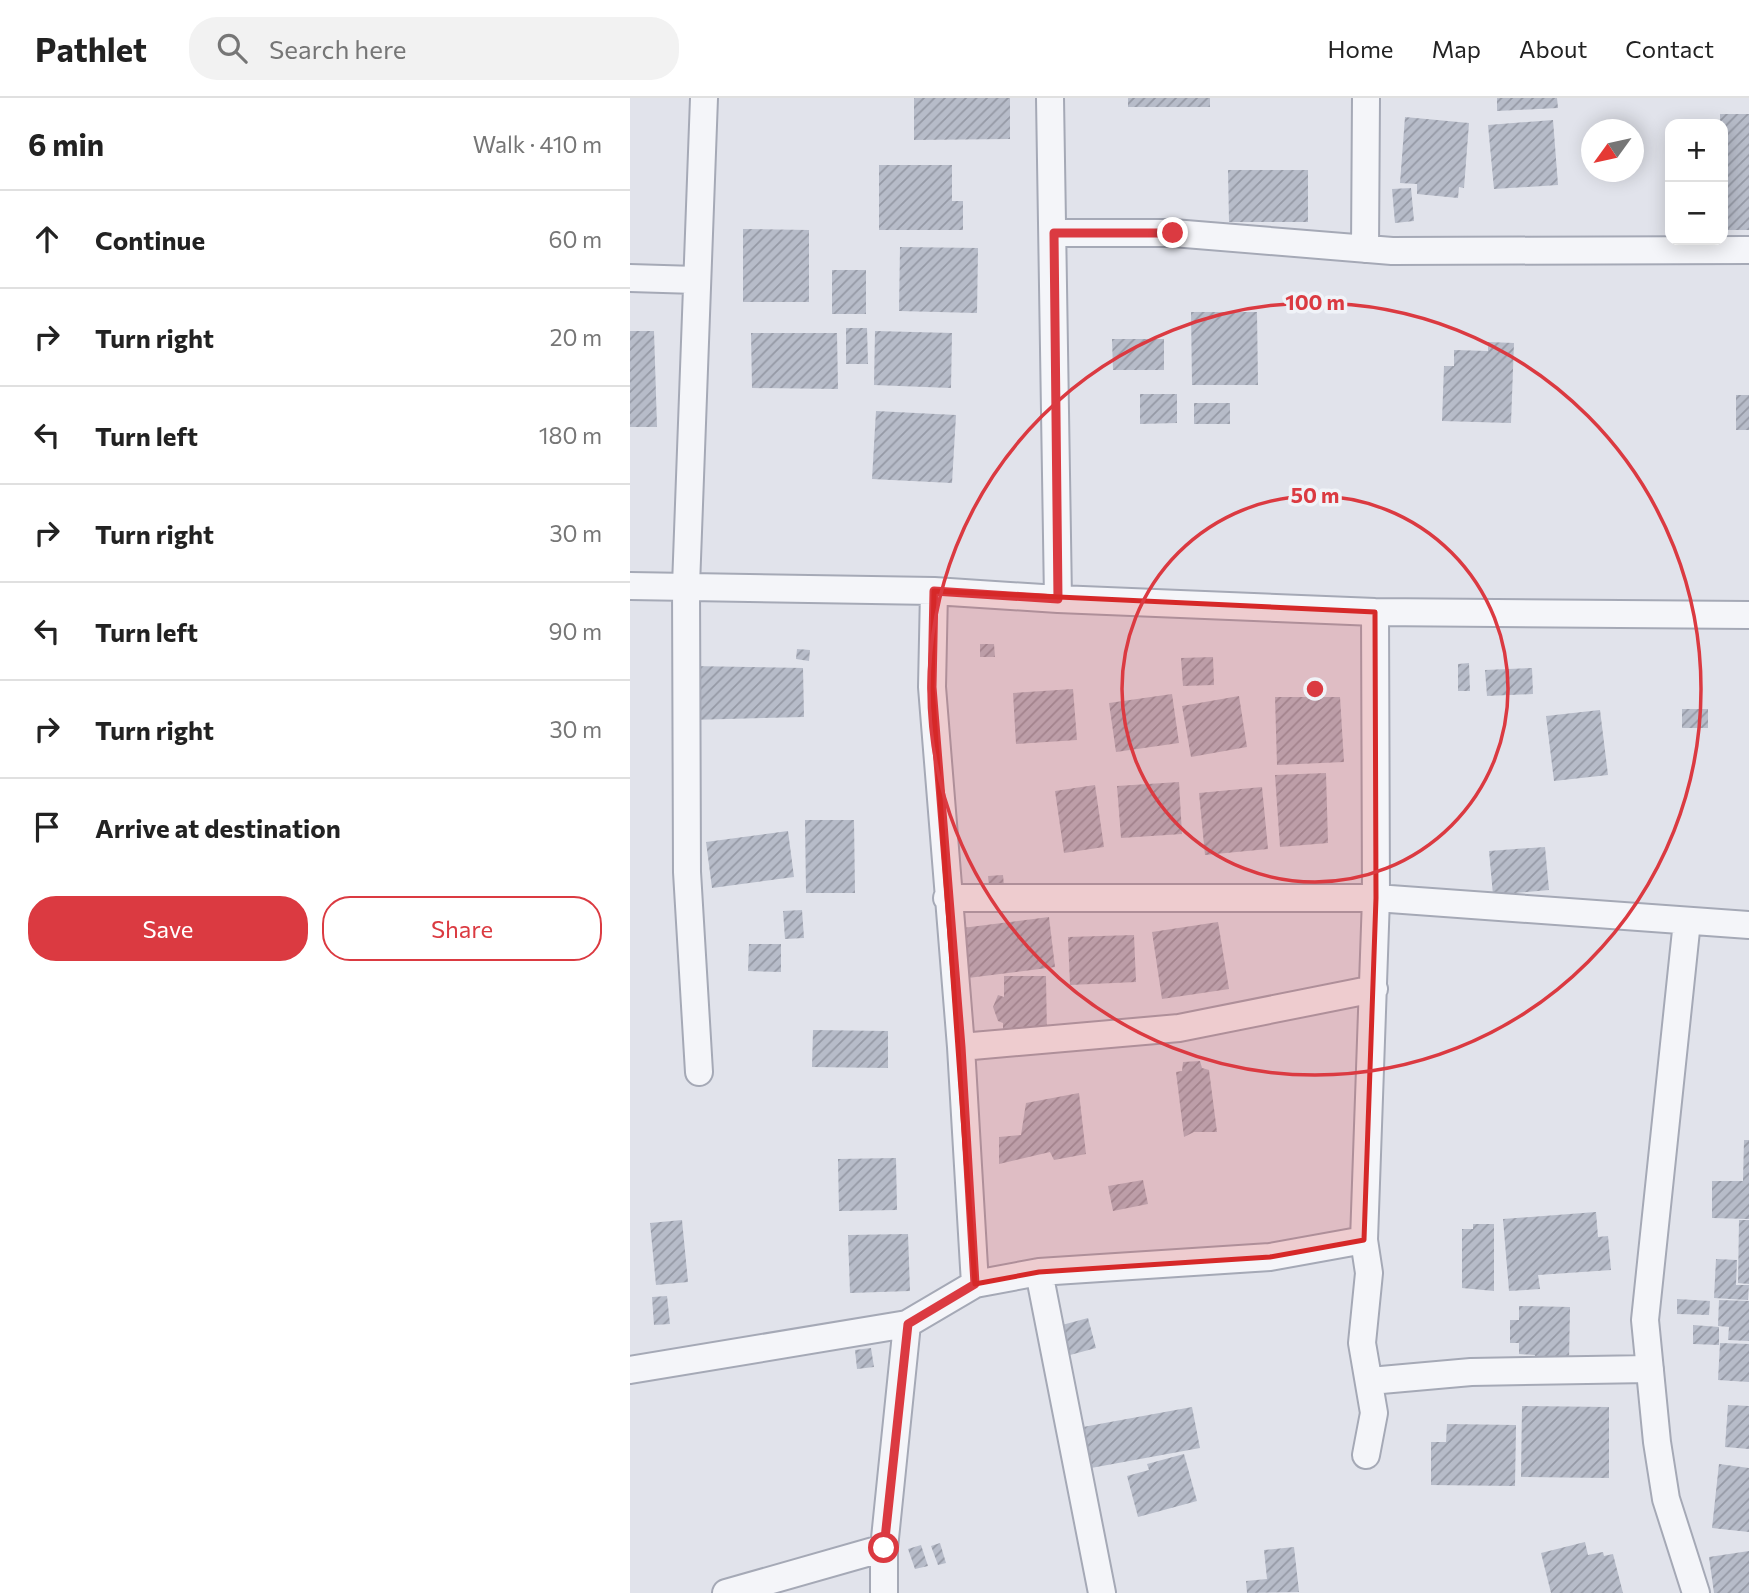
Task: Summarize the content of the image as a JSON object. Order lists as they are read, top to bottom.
{
  "north": "bottom left",
  "page": {
    "header": "Pathlet",
    "search": "Search here",
    "nav": [
      "Home",
      "Map",
      "About",
      "Contact"
    ],
    "heading": ["6 min", "Walk · 410 m"],
    "map_buttons": ["+", "−"],
    "list": [
      ["Continue", "60 m"],
      ["Turn right", "20 m"],
      ["Turn left", "180 m"],
      ["Turn right", "30 m"],
      ["Turn left", "90 m"],
      ["Turn right", "30 m"],
      "Arrive at destination"
    ],
    "buttons": ["Save", "Share"]
  },
  "rings": ["100 m", "50 m"]
}
